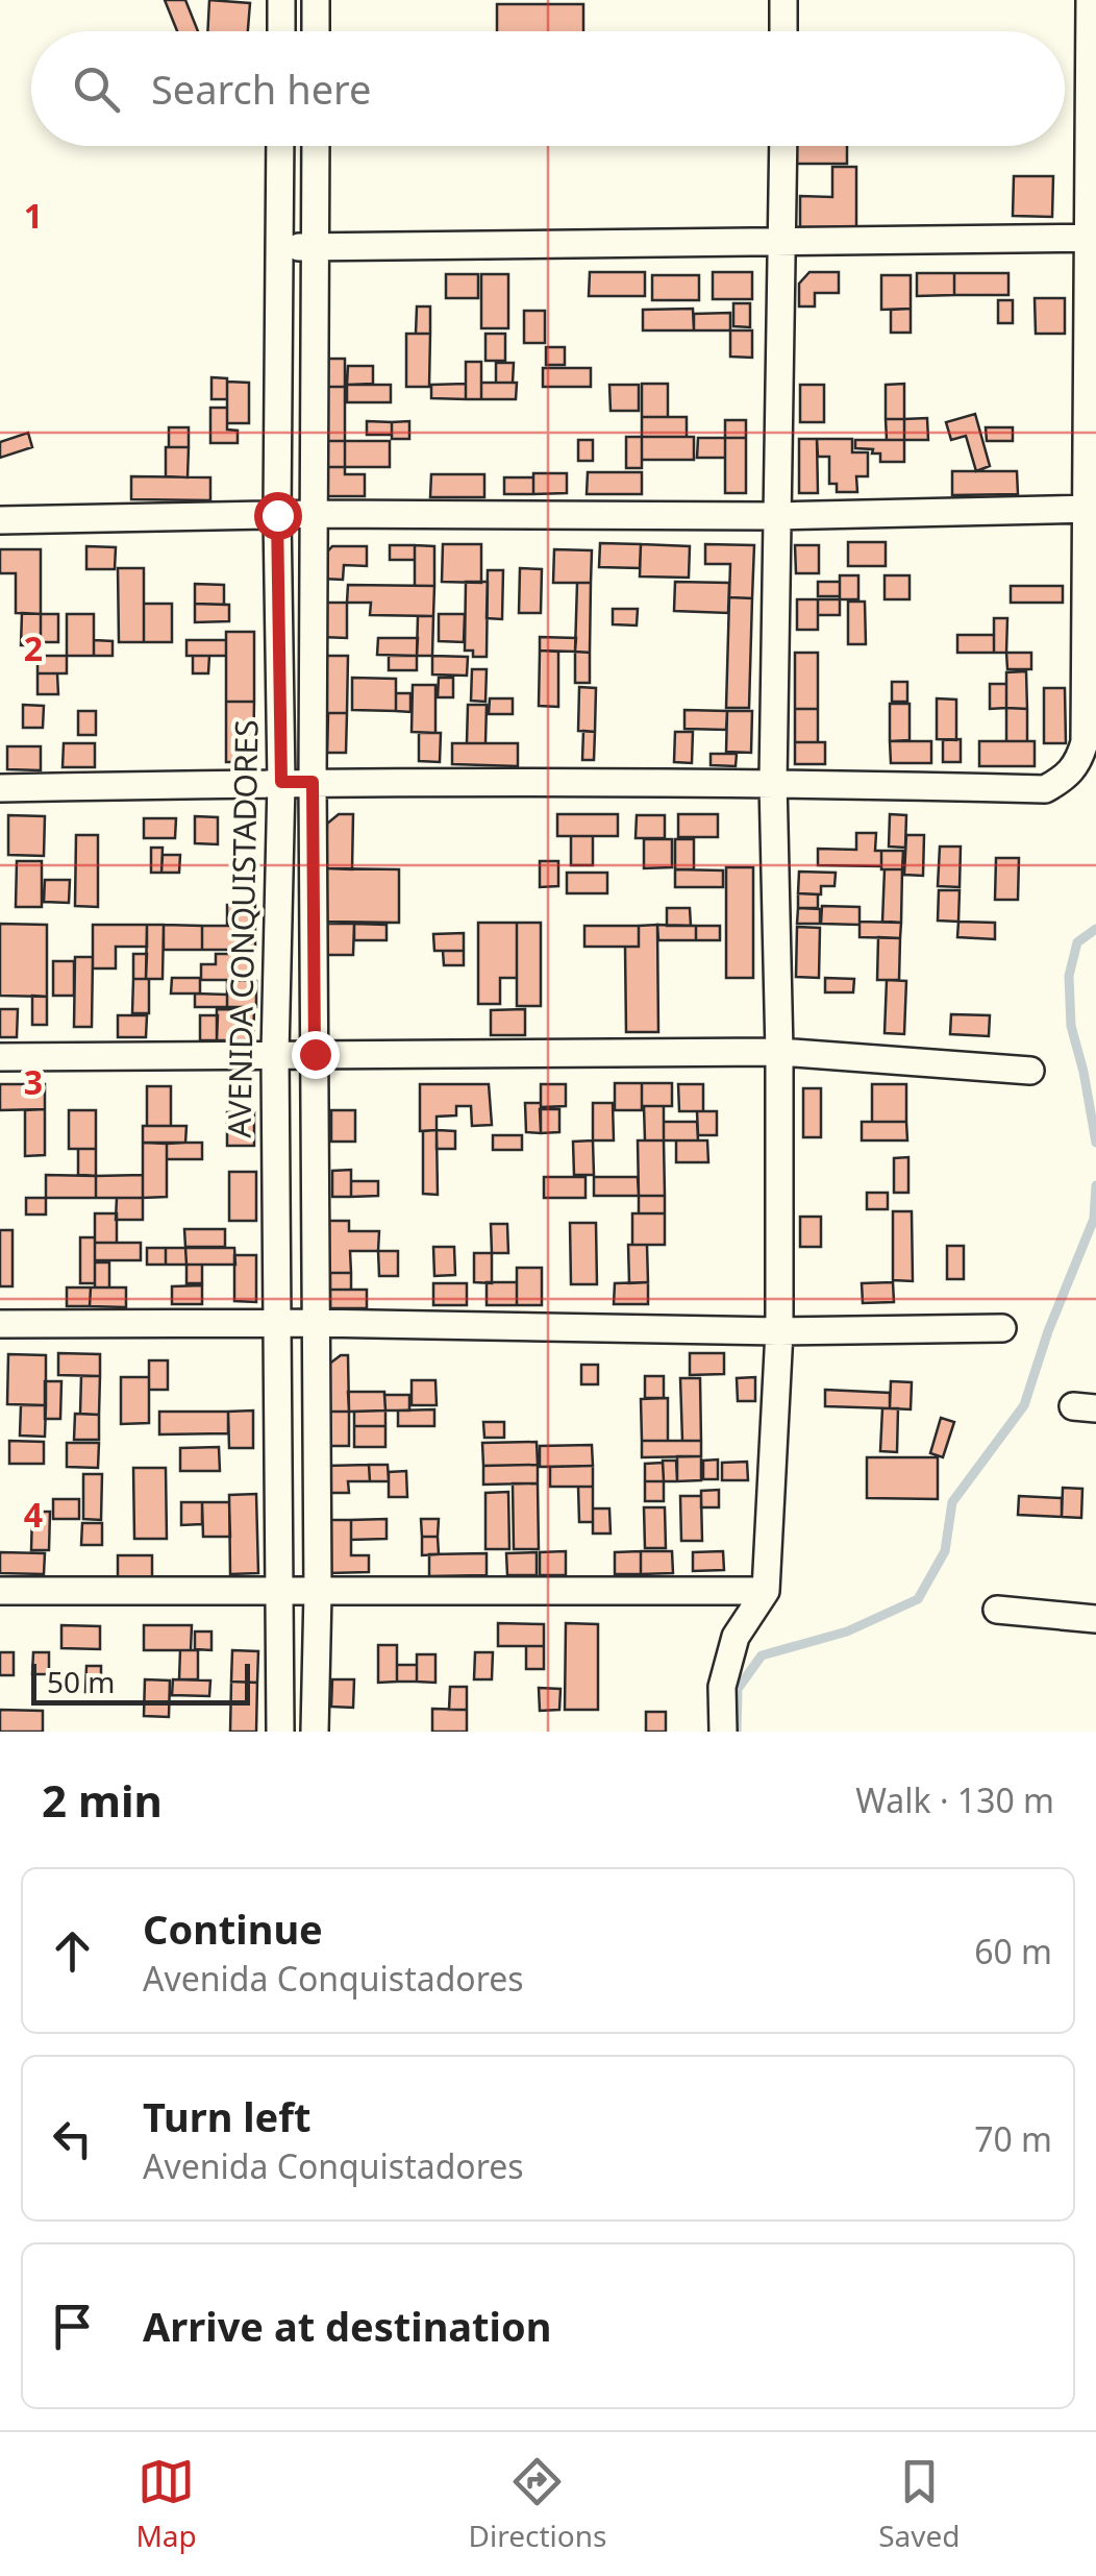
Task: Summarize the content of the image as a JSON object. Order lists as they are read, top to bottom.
{
  "streets": {
    "street": ["AVENIDA CONQUISTADORES"]
  },
  "scale_bar": "50 m",
  "page": {
    "search": "Search here",
    "scale": "50 m",
    "heading": ["2 min", "Walk · 130 m"],
    "list": [
      ["Continue", "Avenida Conquistadores", "60 m"],
      ["Turn left", "Avenida Conquistadores", "70 m"],
      "Arrive at destination"
    ],
    "nav": ["Map", "Directions", "Saved"]
  },
  "grid": {
    "rows": [
      "1",
      "2",
      "3",
      "4"
    ]
  }
}
